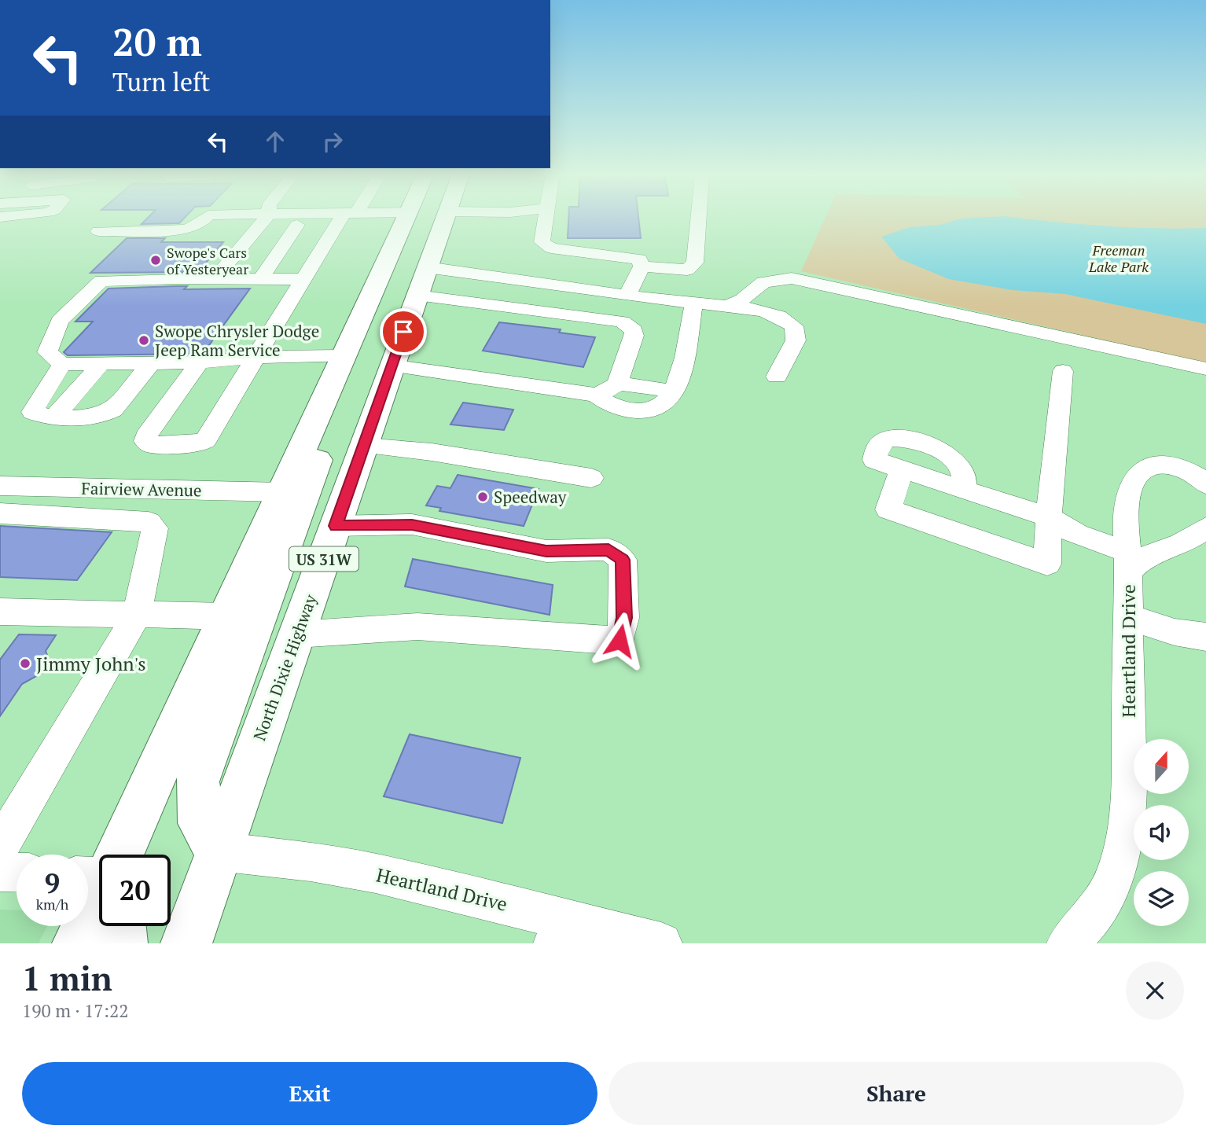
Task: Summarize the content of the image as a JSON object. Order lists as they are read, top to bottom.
{
  "streets": {
    "main road": ["US 31W", "North Dixie Highway"],
    "street": ["Fairview Avenue", "Heartland Drive"]
  },
  "crossings": [
    ["Heartland Drive", "North Dixie Highway"]
  ],
  "parks": ["Freeman Lake Park"],
  "places": [
    "Swope's Cars of Yesteryear",
    "Swope Chrysler Dodge Jeep Ram Service",
    "Speedway",
    "Jimmy John's"
  ],
  "north": "top",
  "page": {
    "turn": ["20 m", "Turn left"],
    "speed": "9 km/h",
    "limit": "20",
    "heading": ["1 min", "190 m · 17:22"],
    "buttons": ["Exit", "Share"]
  }
}
